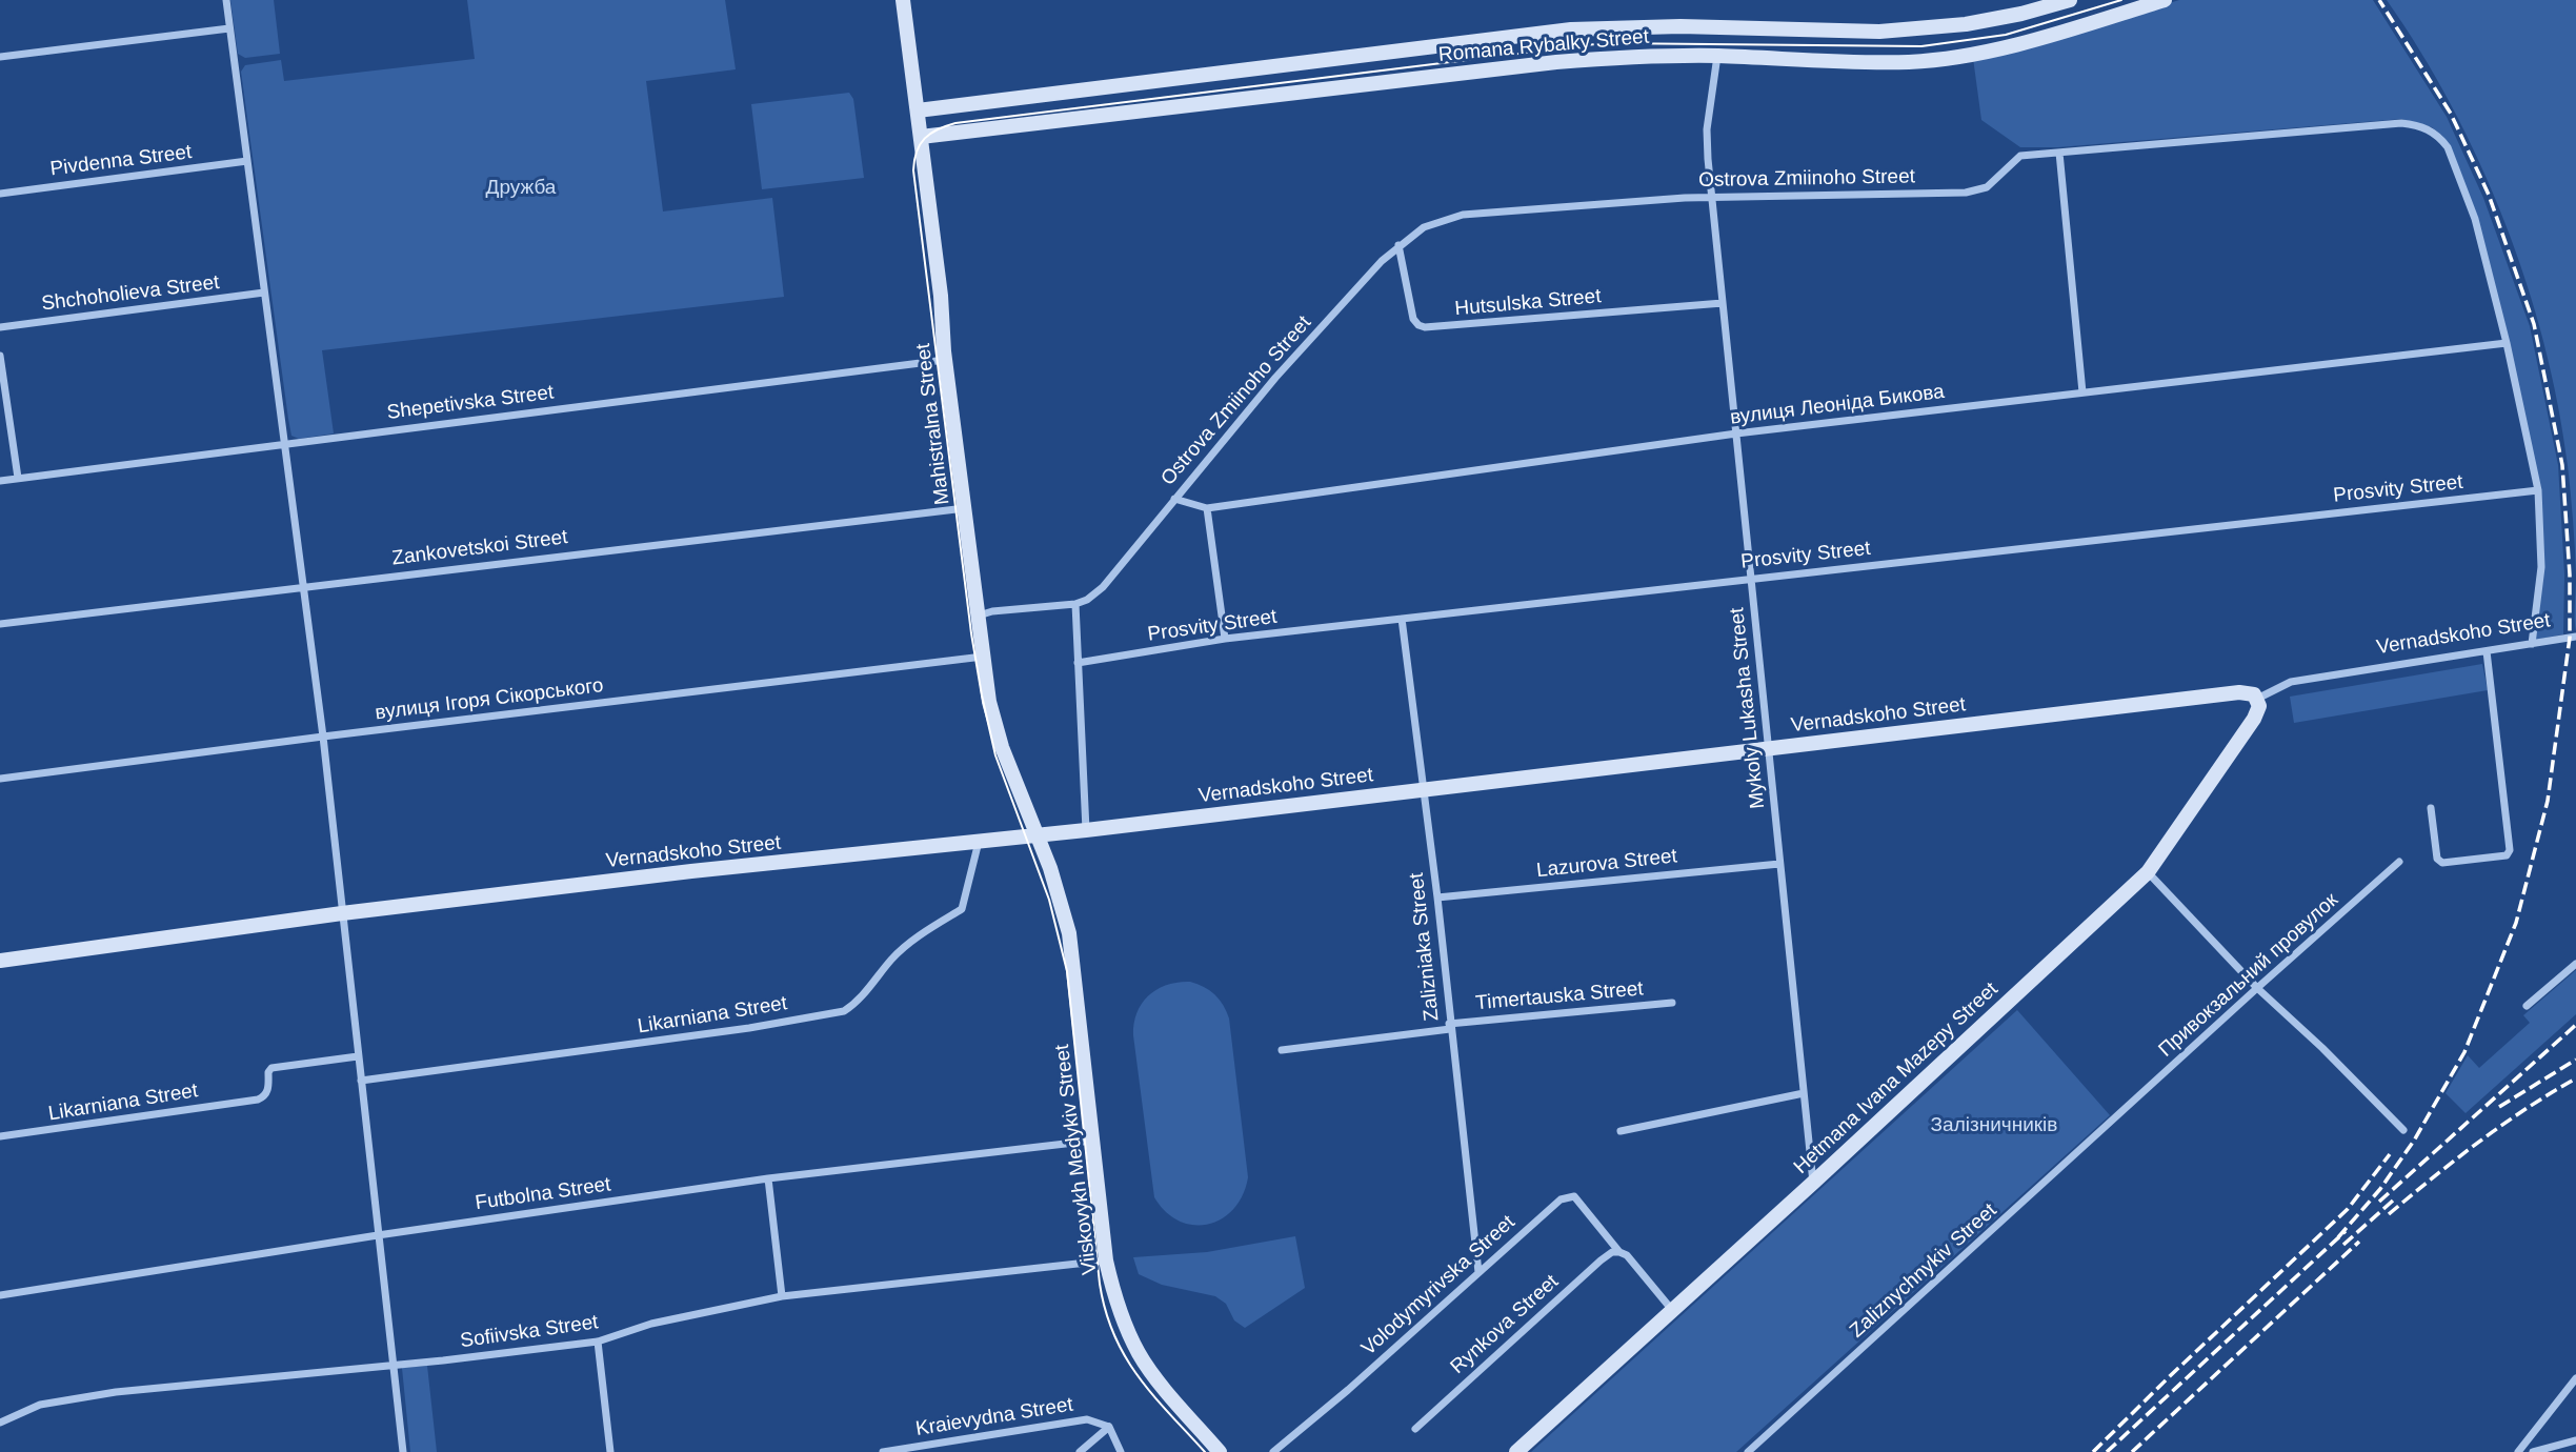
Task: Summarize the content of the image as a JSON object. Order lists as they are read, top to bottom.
{
  "streets": {
    "main road": [
      "Romana Rybalky Street",
      "Mahistralna Street",
      "Vernadskoho Street",
      "Hetmana Ivana Mazepy Street",
      "Viiskovykh Medykiv Street"
    ],
    "street": [
      "Pivdenna Street",
      "Ostrova Zmiinoho Street",
      "Shchoholieva Street",
      "Hutsulska Street",
      "Shepetivska Street",
      "вулиця Леоніда Бикова",
      "Prosvity Street",
      "Zankovetskoi Street",
      "вулиця Ігоря Сікорського",
      "Mykoly Lukasha Street",
      "Lazurova Street",
      "Zalizniaka Street",
      "Привокзальний провулок",
      "Timertauska Street",
      "Likarniana Street",
      "Futbolna Street",
      "Zaliznychnykiv Street",
      "Volodymyrivska Street",
      "Rynkova Street",
      "Sofiivska Street",
      "Kraievydna Street"
    ]
  },
  "crossings": [
    ["Romana Rybalky Street", "Mahistralna Street"],
    ["Romana Rybalky Street", "Mykoly Lukasha Street"],
    ["Ostrova Zmiinoho Street", "Hutsulska Street"],
    ["Ostrova Zmiinoho Street", "вулиця Леоніда Бикова"],
    ["Ostrova Zmiinoho Street", "Prosvity Street"],
    ["Ostrova Zmiinoho Street", "Vernadskoho Street"],
    ["Ostrova Zmiinoho Street", "Mykoly Lukasha Street"],
    ["Hutsulska Street", "Mykoly Lukasha Street"],
    ["Shepetivska Street", "Mahistralna Street"],
    ["вулиця Леоніда Бикова", "Mykoly Lukasha Street"],
    ["Mahistralna Street", "Zankovetskoi Street"],
    ["Mahistralna Street", "Vernadskoho Street"],
    ["Mahistralna Street", "вулиця Ігоря Сікорського"],
    ["Mahistralna Street", "Viiskovykh Medykiv Street"],
    ["Prosvity Street", "Mykoly Lukasha Street"],
    ["Prosvity Street", "Zalizniaka Street"],
    ["Vernadskoho Street", "Mykoly Lukasha Street"],
    ["Vernadskoho Street", "Zalizniaka Street"],
    ["Vernadskoho Street", "Likarniana Street"],
    ["Vernadskoho Street", "Hetmana Ivana Mazepy Street"],
    ["Vernadskoho Street", "Viiskovykh Medykiv Street"],
    ["Mykoly Lukasha Street", "Lazurova Street"],
    ["Mykoly Lukasha Street", "Hetmana Ivana Mazepy Street"],
    ["Lazurova Street", "Zalizniaka Street"],
    ["Zalizniaka Street", "Timertauska Street"],
    ["Zalizniaka Street", "Volodymyrivska Street"],
    ["Привокзальний провулок", "Zaliznychnykiv Street"],
    ["Viiskovykh Medykiv Street", "Futbolna Street"],
    ["Viiskovykh Medykiv Street", "Sofiivska Street"],
    ["Volodymyrivska Street", "Rynkova Street"]
  ],
  "parks": ["Дружба", "Залізничників"]
}
